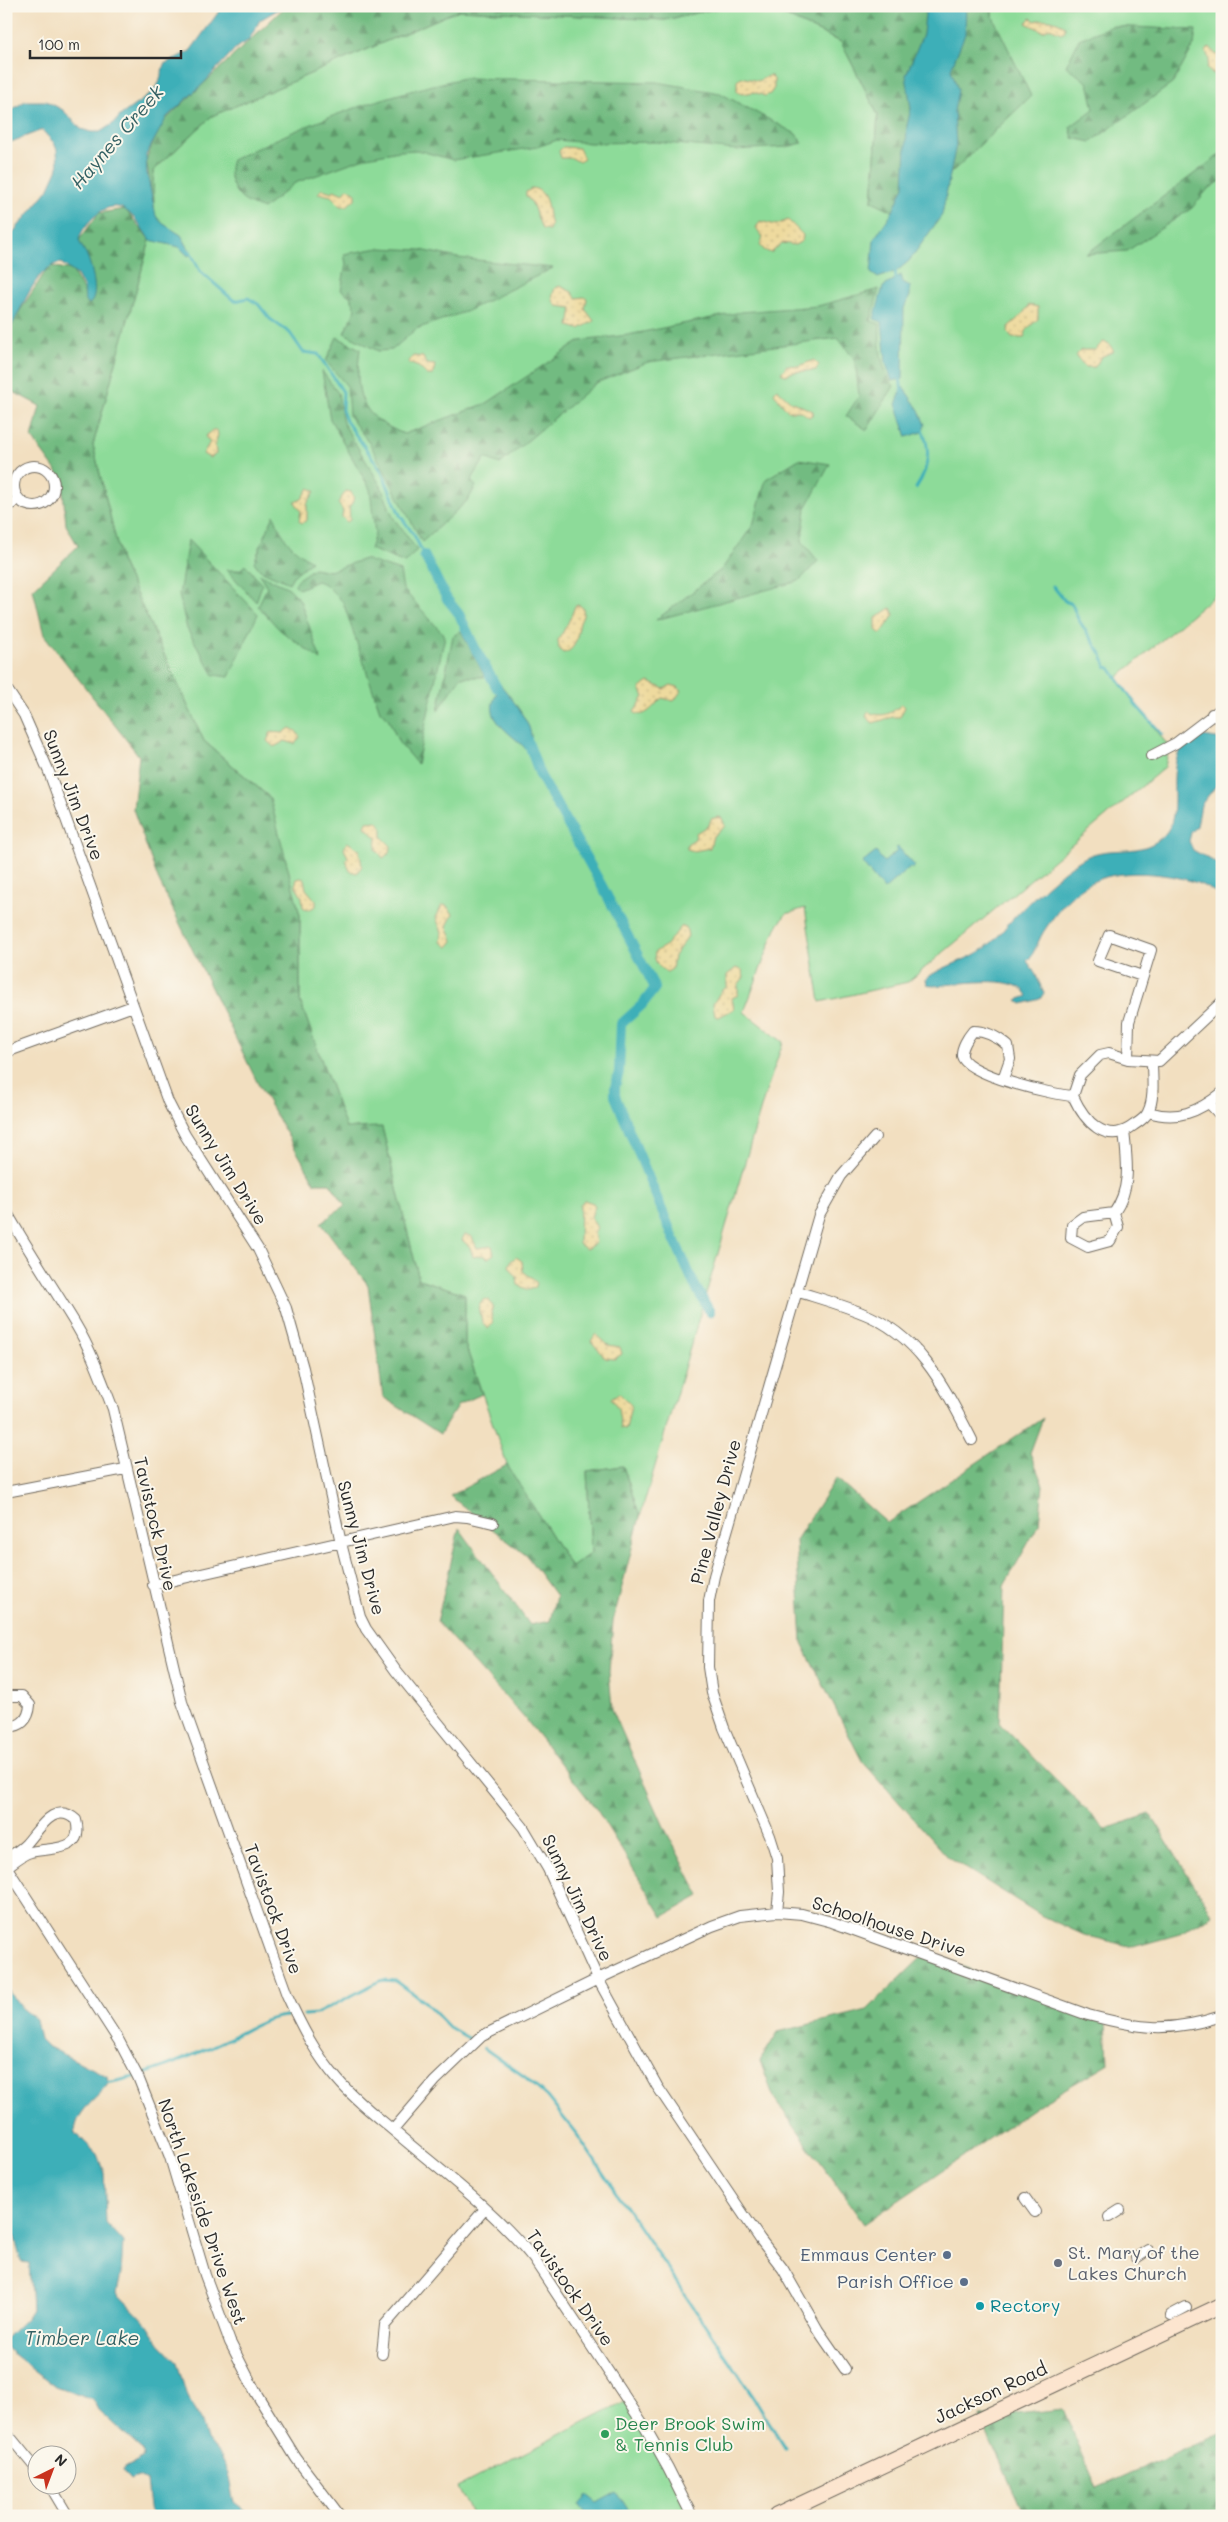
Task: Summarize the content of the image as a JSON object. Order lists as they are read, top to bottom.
{
  "streets": {
    "street": [
      "Sunny Jim Drive",
      "Pine Valley Drive",
      "Tavistock Drive",
      "Schoolhouse Drive",
      "North Lakeside Drive West",
      "Jackson Road"
    ]
  },
  "crossings": [
    ["Sunny Jim Drive", "Schoolhouse Drive"],
    ["Pine Valley Drive", "Schoolhouse Drive"],
    ["Tavistock Drive", "Schoolhouse Drive"]
  ],
  "water": ["Haynes Creek", "Timber Lake"],
  "places": [
    "Emmaus Center",
    "St. Mary of the Lakes Church",
    "Parish Office",
    "Rectory",
    "Deer Brook Swim & Tennis Club"
  ],
  "scale_bar": "100 m",
  "north": "top right"
}
